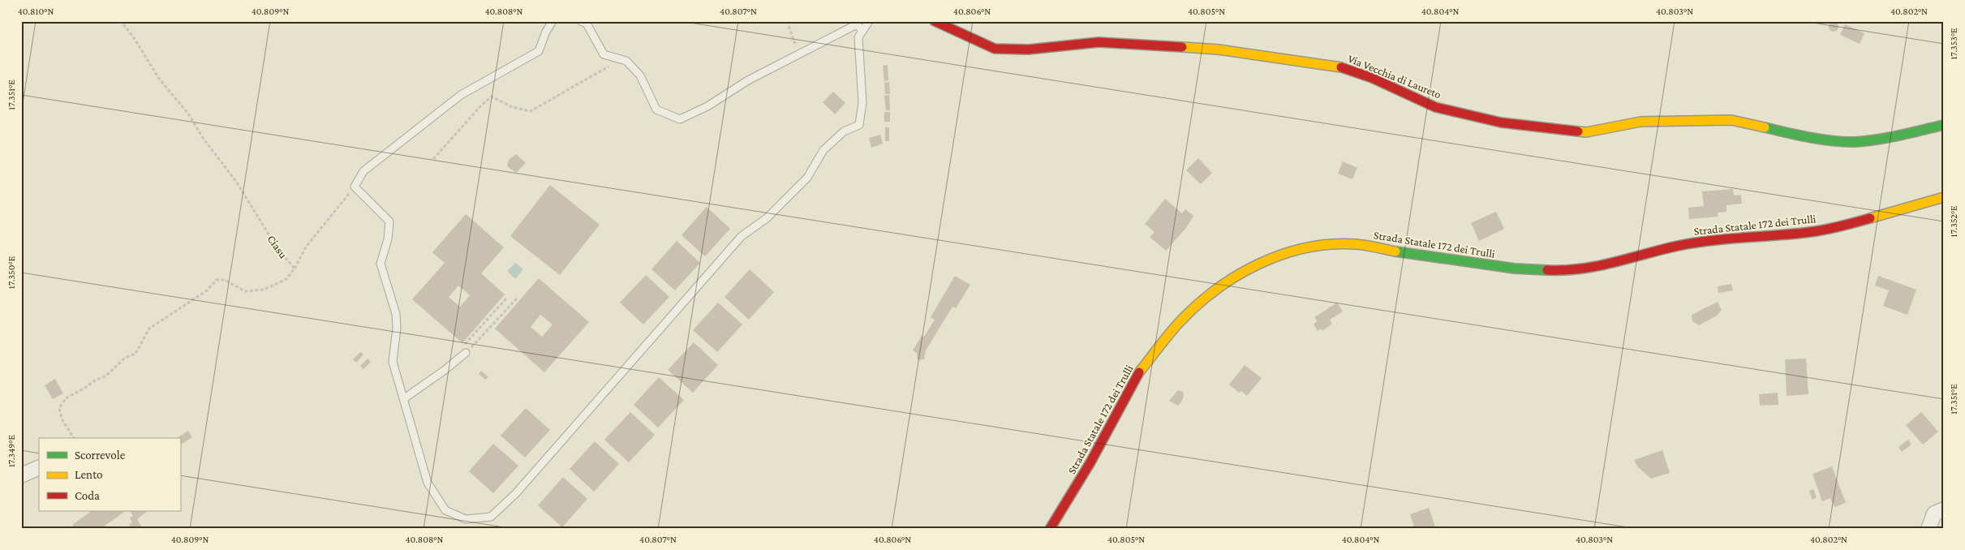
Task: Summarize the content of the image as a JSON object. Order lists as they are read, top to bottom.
{
  "streets": {
    "main road": ["Via Vecchia di Laureto", "Strada Statale 172 dei Trulli"],
    "path": ["Ciasu"]
  },
  "legend": ["Scorrevole", "Lento", "Coda"],
  "coordinates": [
    "40.810°N",
    "40.809°N",
    "40.808°N",
    "40.807°N",
    "40.806°N",
    "40.805°N",
    "40.804°N",
    "40.803°N",
    "40.802°N",
    "17.353°E",
    "17.351°E",
    "17.352°E",
    "17.350°E",
    "17.349°E"
  ]
}
